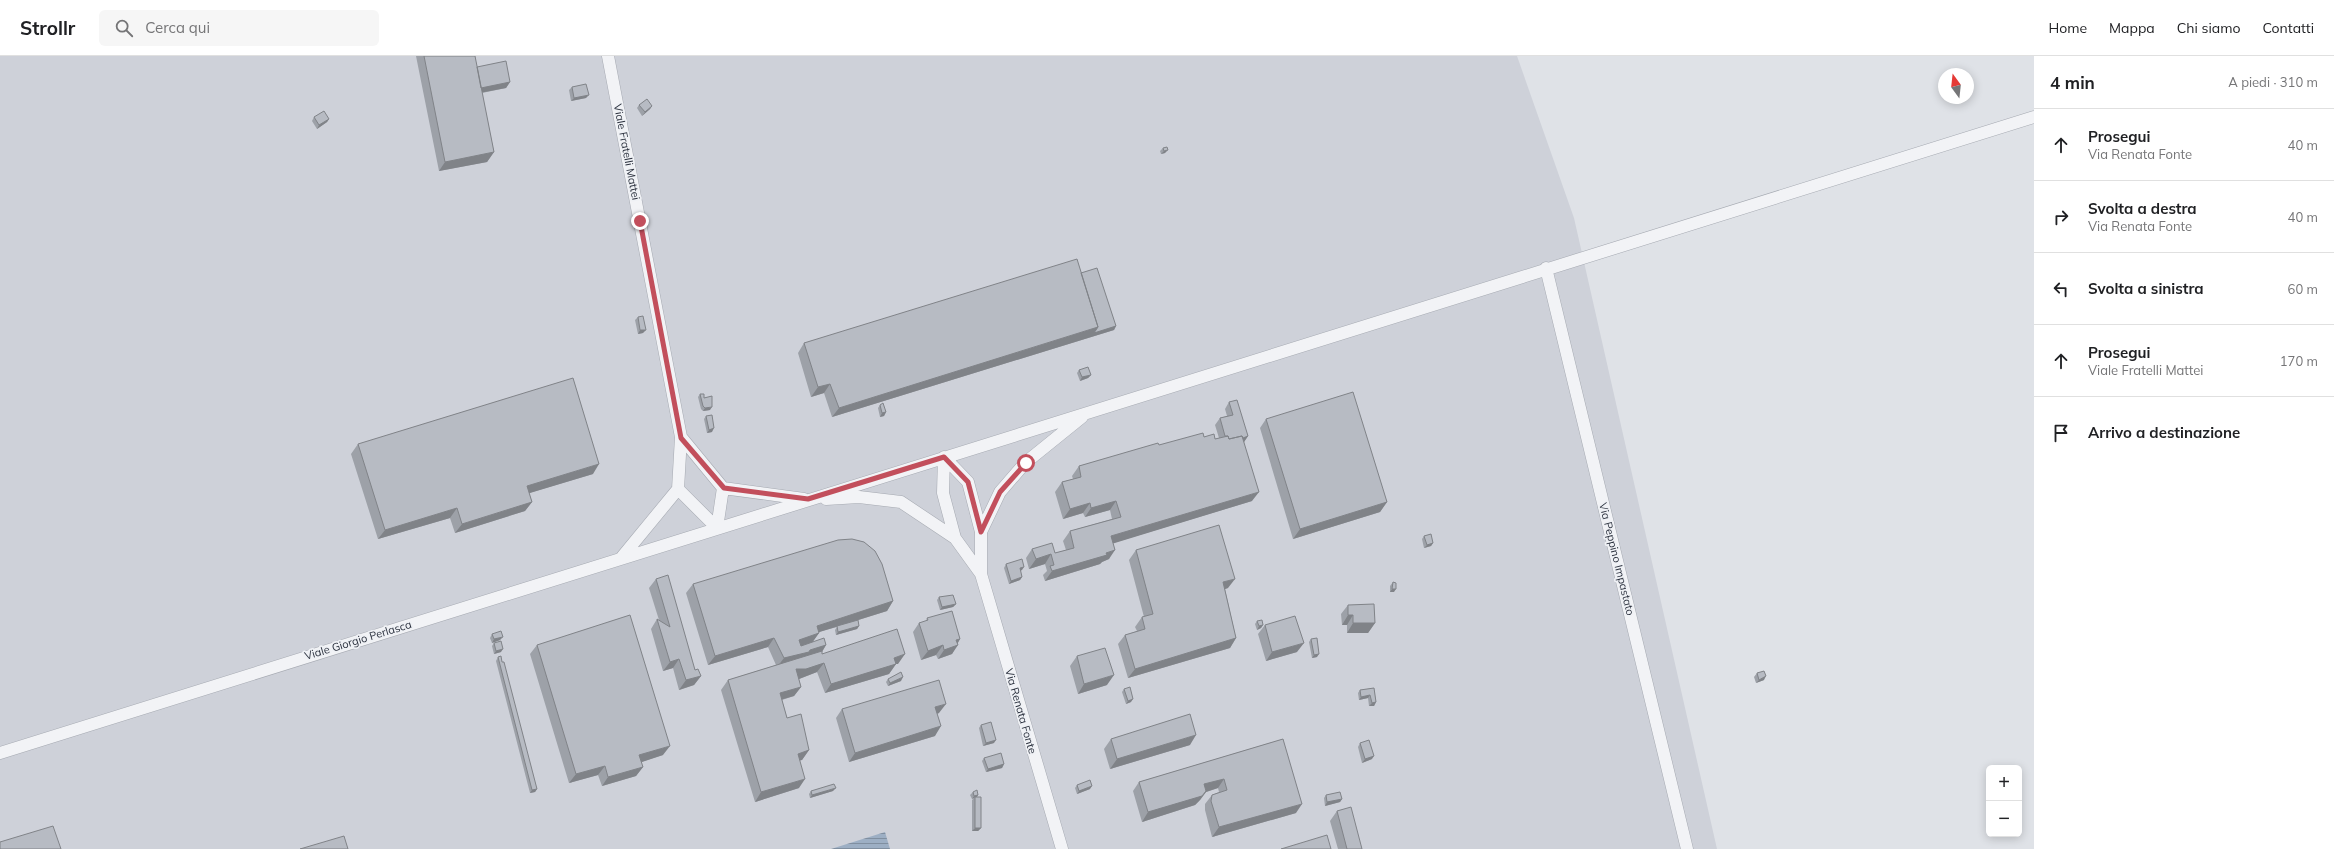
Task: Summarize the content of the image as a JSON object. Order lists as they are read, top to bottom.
{
  "streets": {
    "street": [
      "Viale Fratelli Mattei",
      "Via Peppino Impastato",
      "Viale Giorgio Perlasca",
      "Via Renata Fonte"
    ]
  },
  "crossings": [
    ["Viale Giorgio Perlasca", "Via Renata Fonte"]
  ],
  "north": "top",
  "page": {
    "header": "Strollr",
    "search": "Cerca qui",
    "nav": [
      "Home",
      "Mappa",
      "Chi siamo",
      "Contatti"
    ],
    "heading": ["4 min", "A piedi · 310 m"],
    "list": [
      ["Prosegui", "Via Renata Fonte", "40 m"],
      ["Svolta a destra", "Via Renata Fonte", "40 m"],
      ["Svolta a sinistra", "60 m"],
      ["Prosegui", "Viale Fratelli Mattei", "170 m"],
      "Arrivo a destinazione"
    ],
    "map_buttons": ["+", "−"]
  }
}
